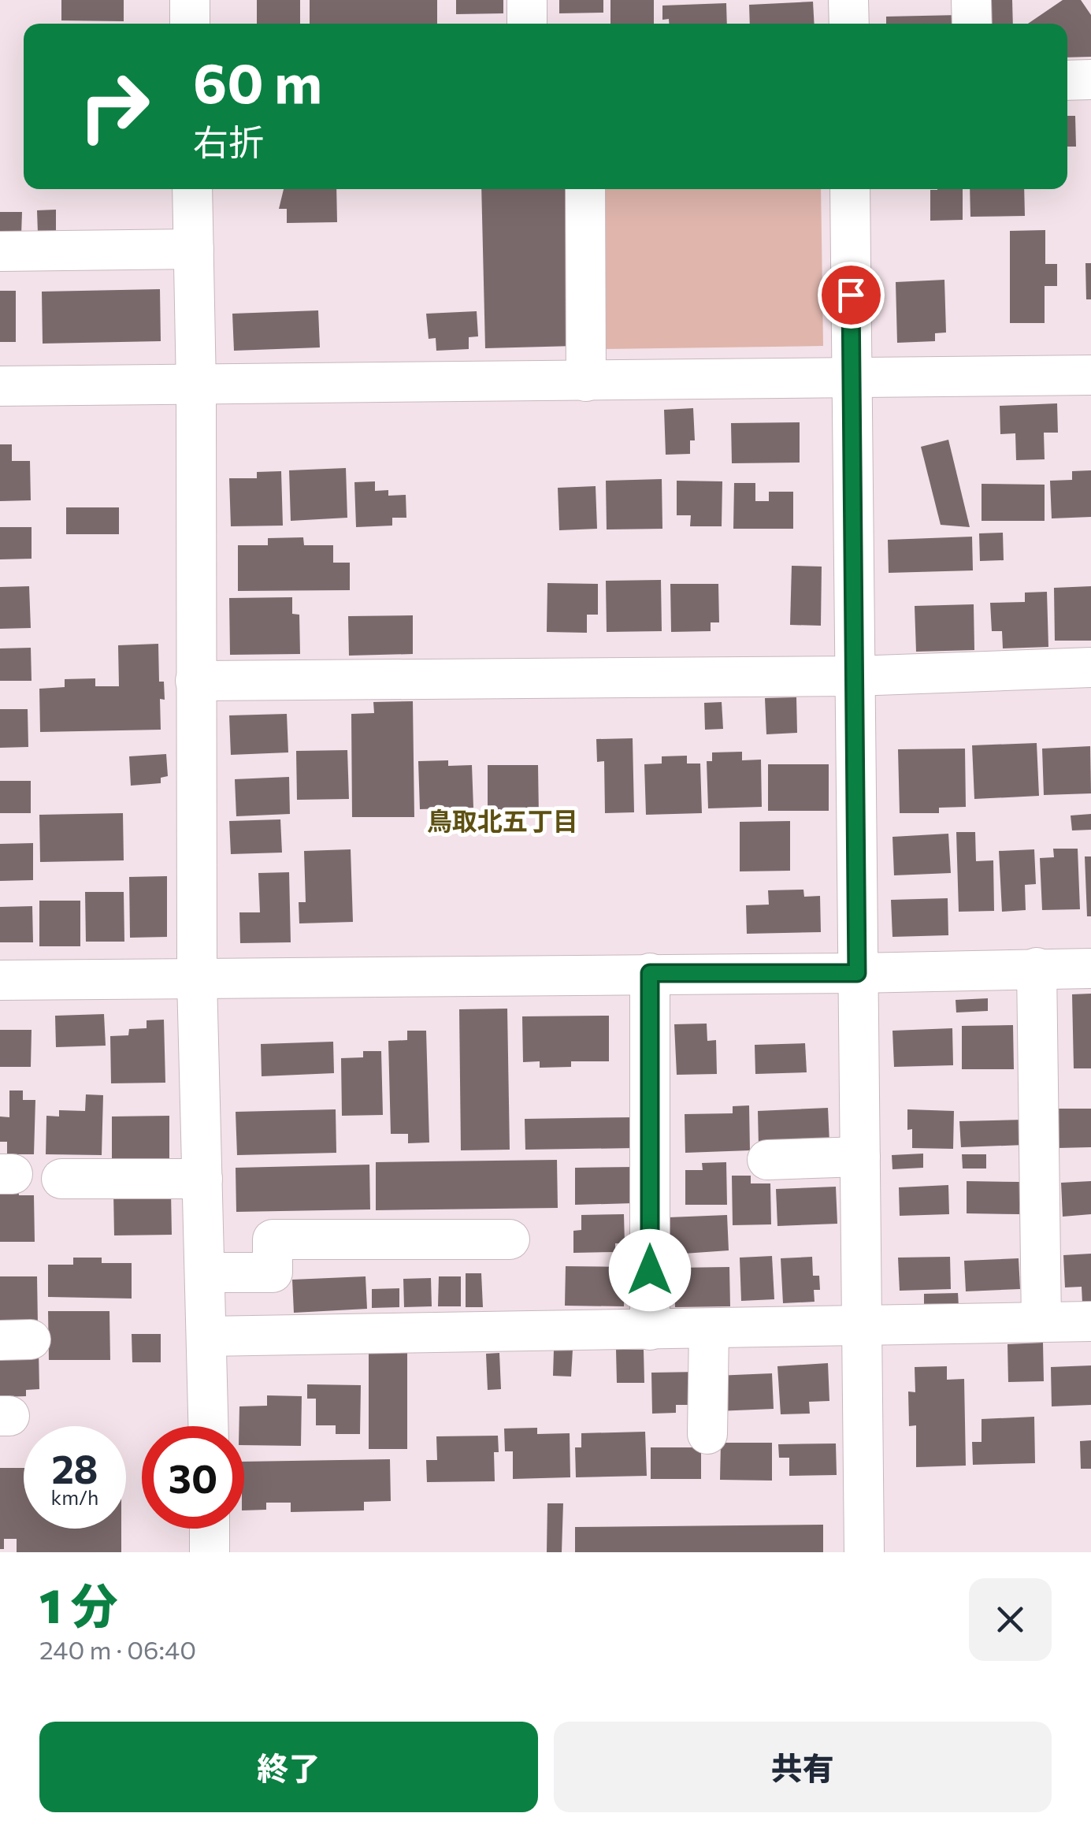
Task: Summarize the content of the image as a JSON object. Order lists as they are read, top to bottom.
{
  "districts": ["鳥取北五丁目"],
  "page": {
    "turn": ["60 m", "右折"],
    "speed": "28 km/h",
    "limit": "30",
    "heading": ["1 分", "240 m · 06:40"],
    "buttons": ["終了", "共有"]
  }
}
